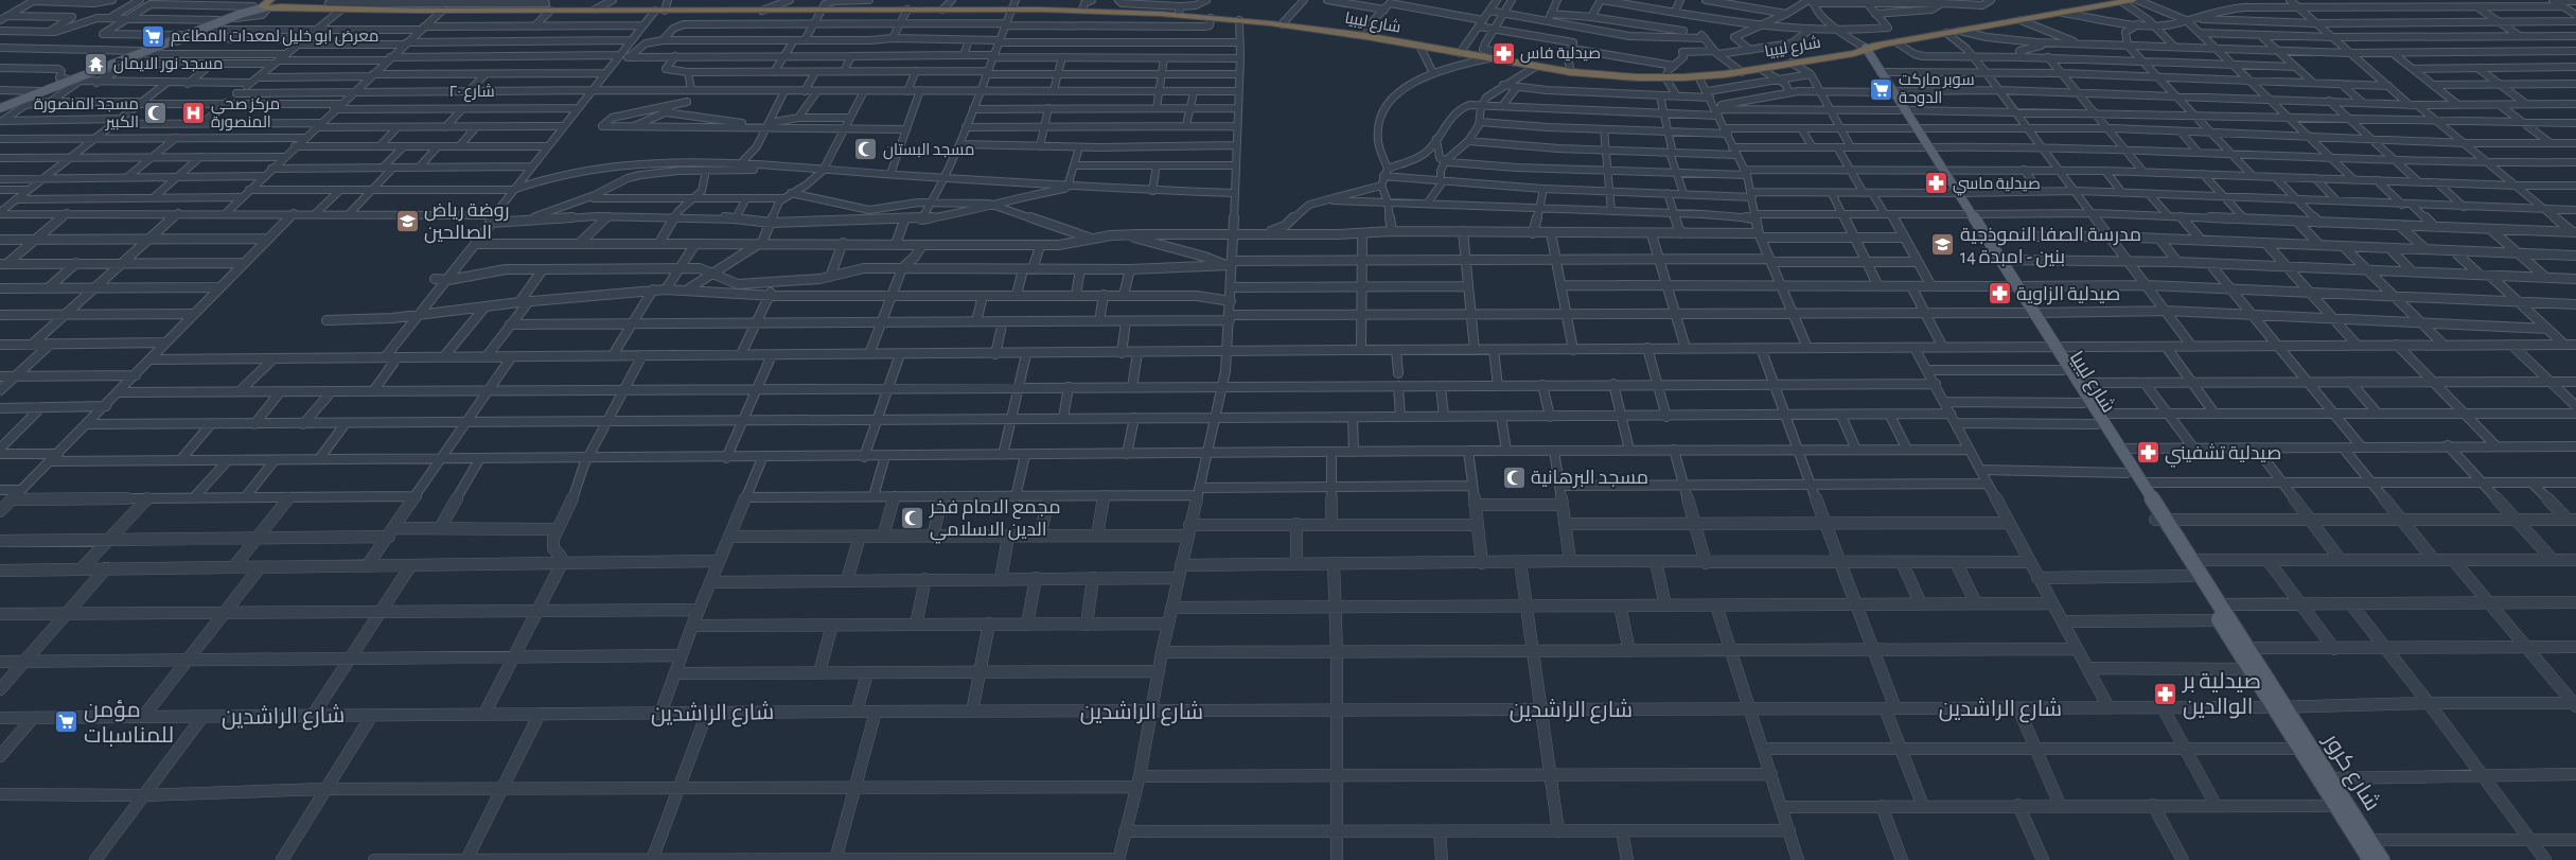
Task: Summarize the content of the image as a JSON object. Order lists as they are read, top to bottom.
{
  "streets": {
    "highway": ["شارع ليبيا"],
    "main road": ["شارع كرور"],
    "street": ["شارع ٢٠", "شارع الراشدين"]
  },
  "crossings": [
    ["شارع ليبيا", "شارع الراشدين"],
    ["شارع ليبيا", "شارع كرور"],
    ["شارع الراشدين", "شارع كرور"]
  ],
  "places": {
    "supermarket": ["معرض ابو خليل لمعدات المطاعم", "سوبر ماركت الدوحة", "مؤمن للمناسبات"],
    "pharmacy": [
      "صيدلية فاس",
      "صيدلية ماسي",
      "صيدلية الزاوية",
      "صيدلية تشفيني",
      "صيدلية بر الوالدين"
    ],
    "temple": ["مسجد نور الايمان"],
    "mosque": [
      "مسجد المنصورة الكبير",
      "مسجد البستان",
      "مسجد البرهانية",
      "مجمع الامام فخر الدين الاسلامي"
    ],
    "hospital": ["مركز صحي المنصورة"],
    "school or university": ["روضة رياض الصالحين", "مدرسة الصفا النموذجية بنين - امبدة 14"]
  }
}
